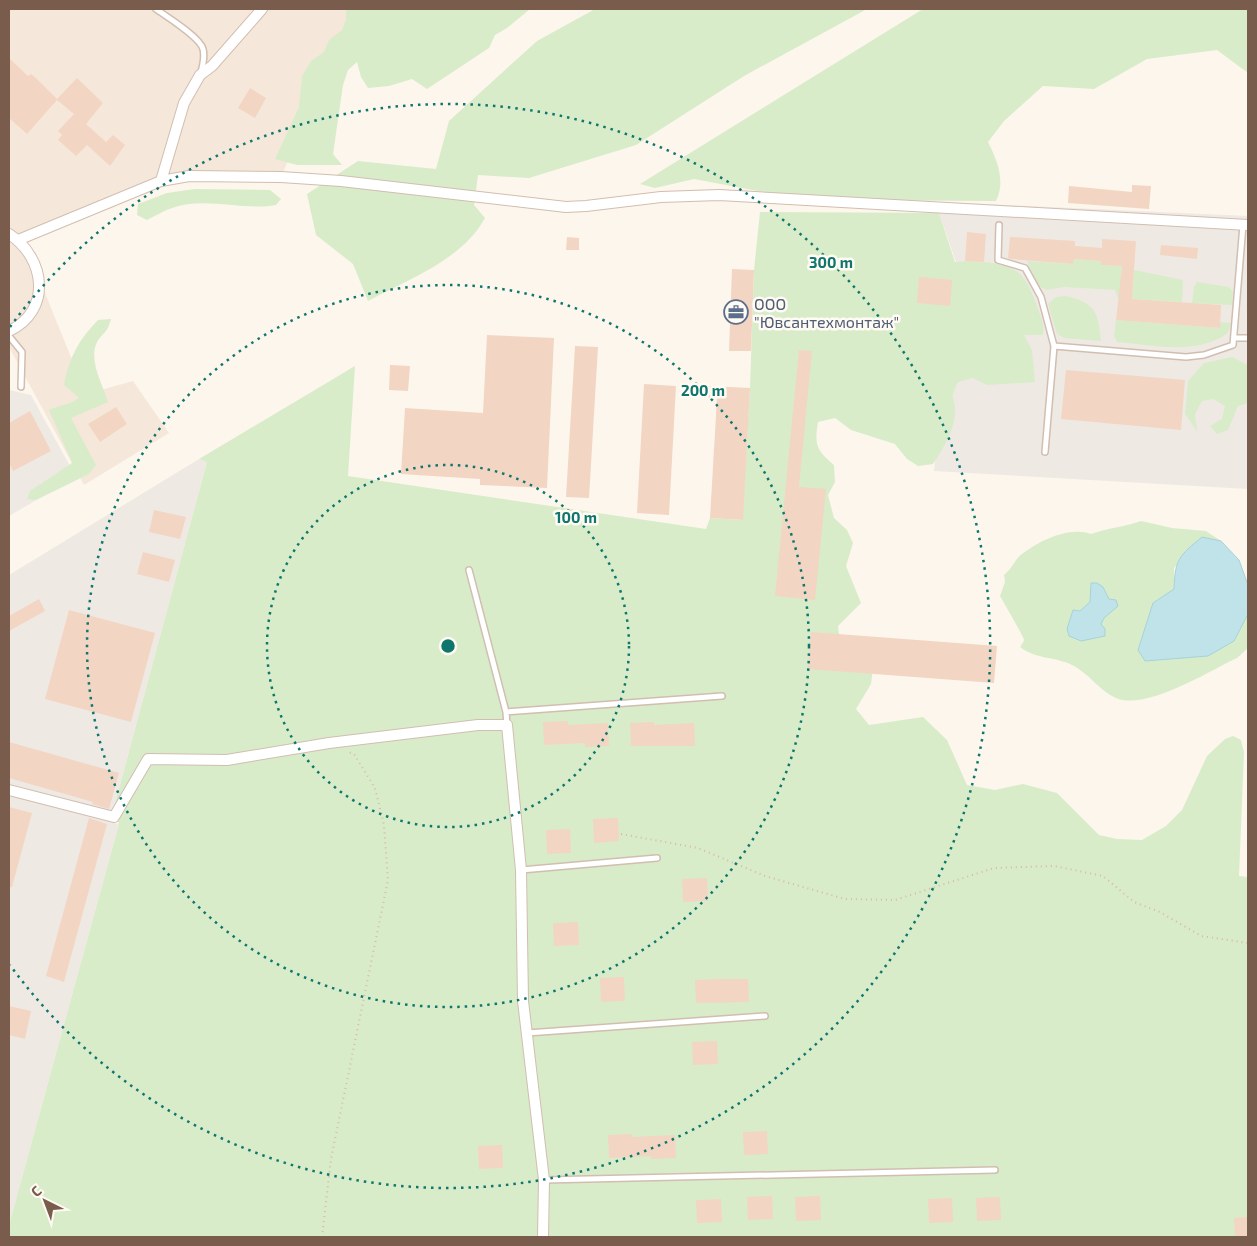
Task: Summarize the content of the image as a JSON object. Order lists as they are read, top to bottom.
{
  "places": {
    "office": ["ООО \"Ювсантехмонтаж\""]
  },
  "north": "top left",
  "rings": ["300 m", "200 m", "100 m"]
}
